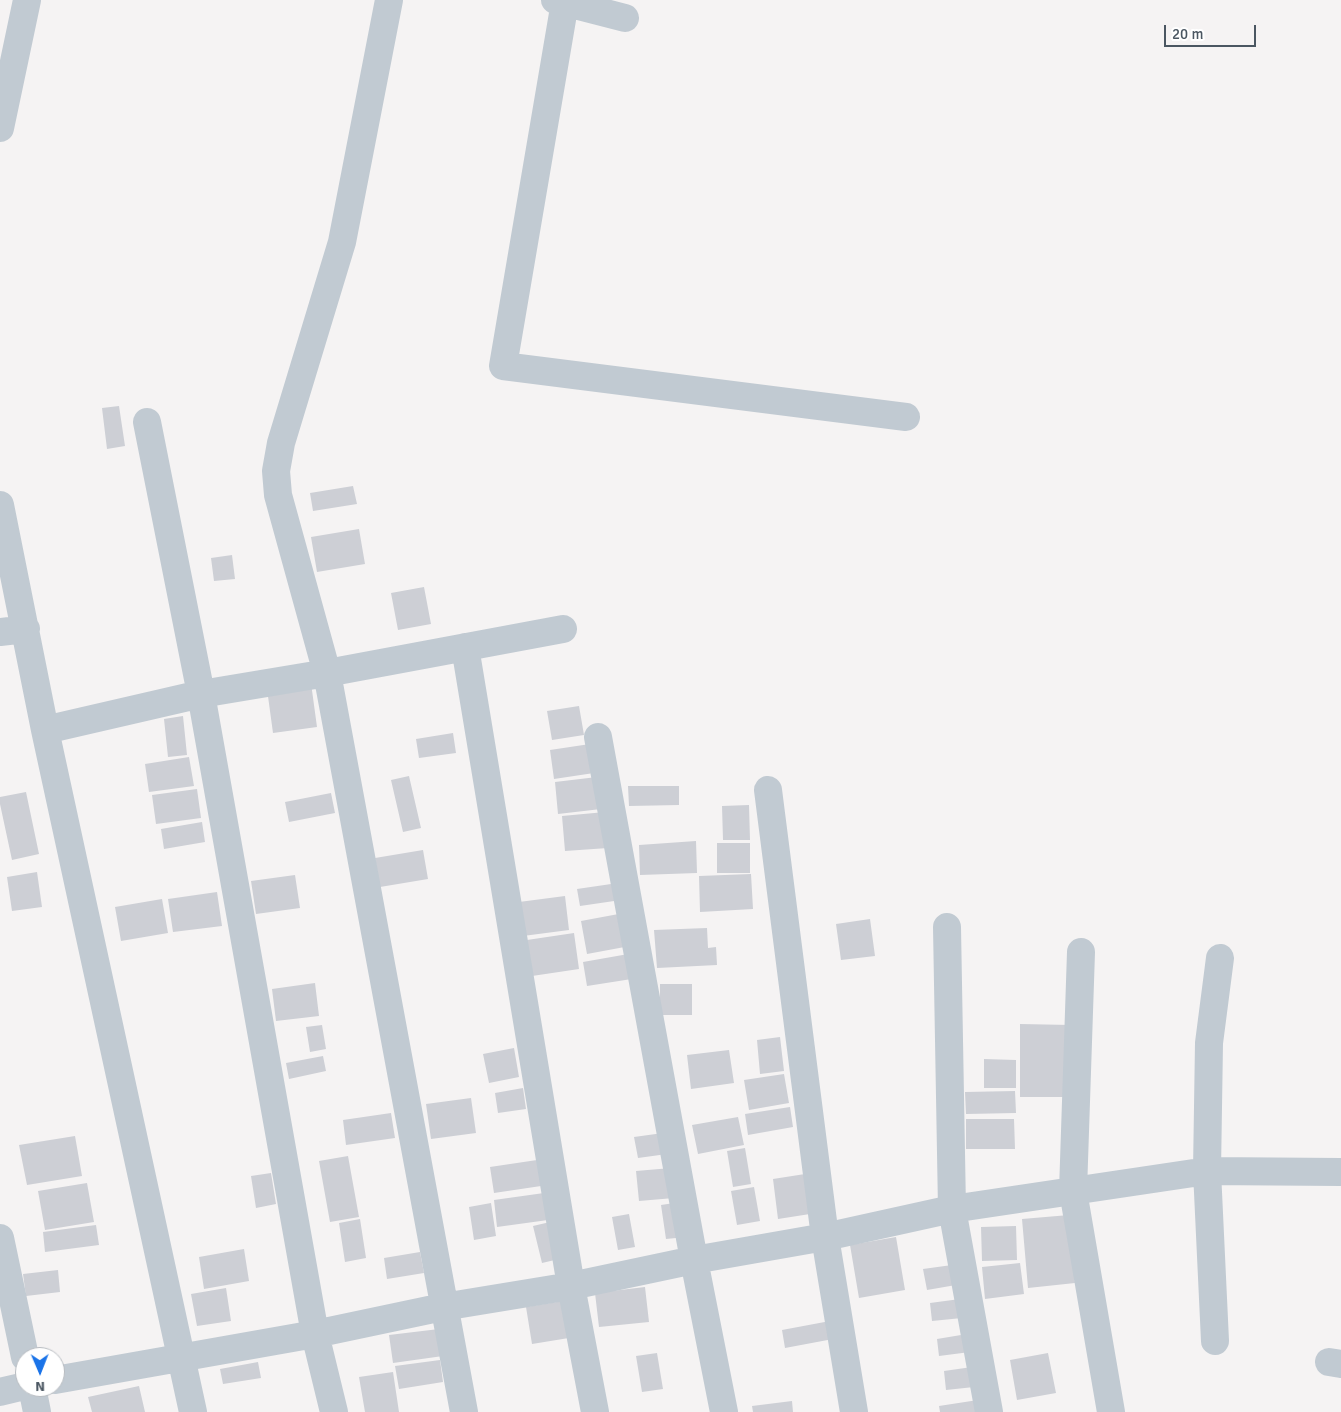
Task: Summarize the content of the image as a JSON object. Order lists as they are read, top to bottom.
{
  "scale_bar": "20 m",
  "north": "bottom"
}
